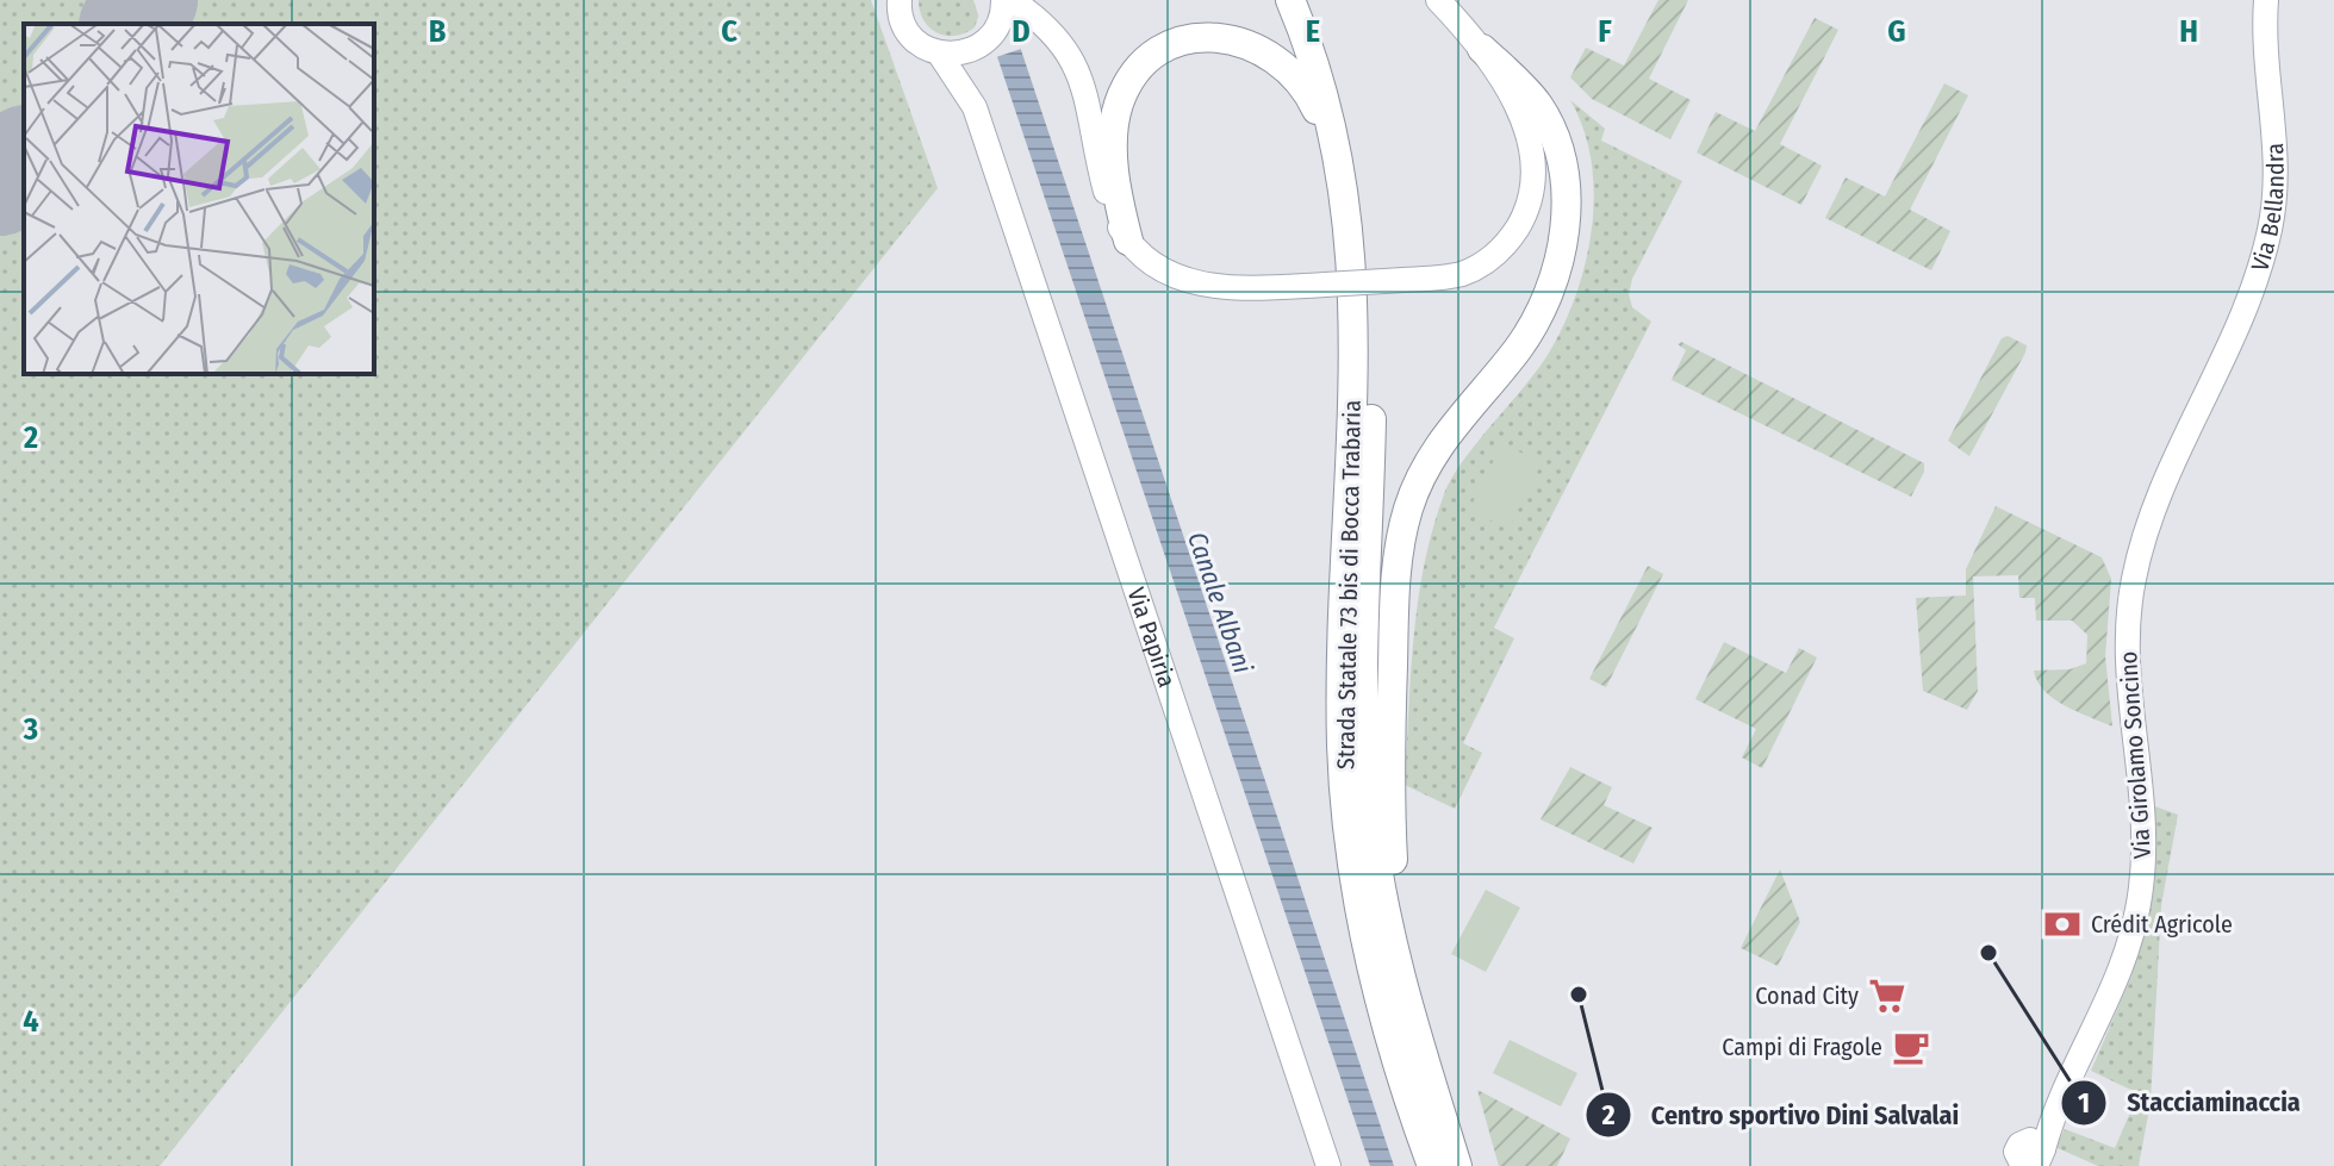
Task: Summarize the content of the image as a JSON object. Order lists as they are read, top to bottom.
{
  "streets": {
    "highway": ["Strada Statale 73 bis di Bocca Trabaria"],
    "main road": ["Via Bellandra", "Via Papiria", "Via Girolamo Soncino"]
  },
  "crossings": [
    ["Via Bellandra", "Via Girolamo Soncino"]
  ],
  "water": ["Canale Albani"],
  "places": {
    "bank": ["Crédit Agricole"],
    "other": ["Stacciaminaccia", "Centro sportivo Dini Salvalai"],
    "supermarket": ["Conad City"],
    "cafe": ["Campi di Fragole"]
  },
  "grid": {
    "columns": [
      "B",
      "C",
      "D",
      "E",
      "F",
      "G",
      "H"
    ],
    "rows": ["2", "3", "4"]
  }
}
